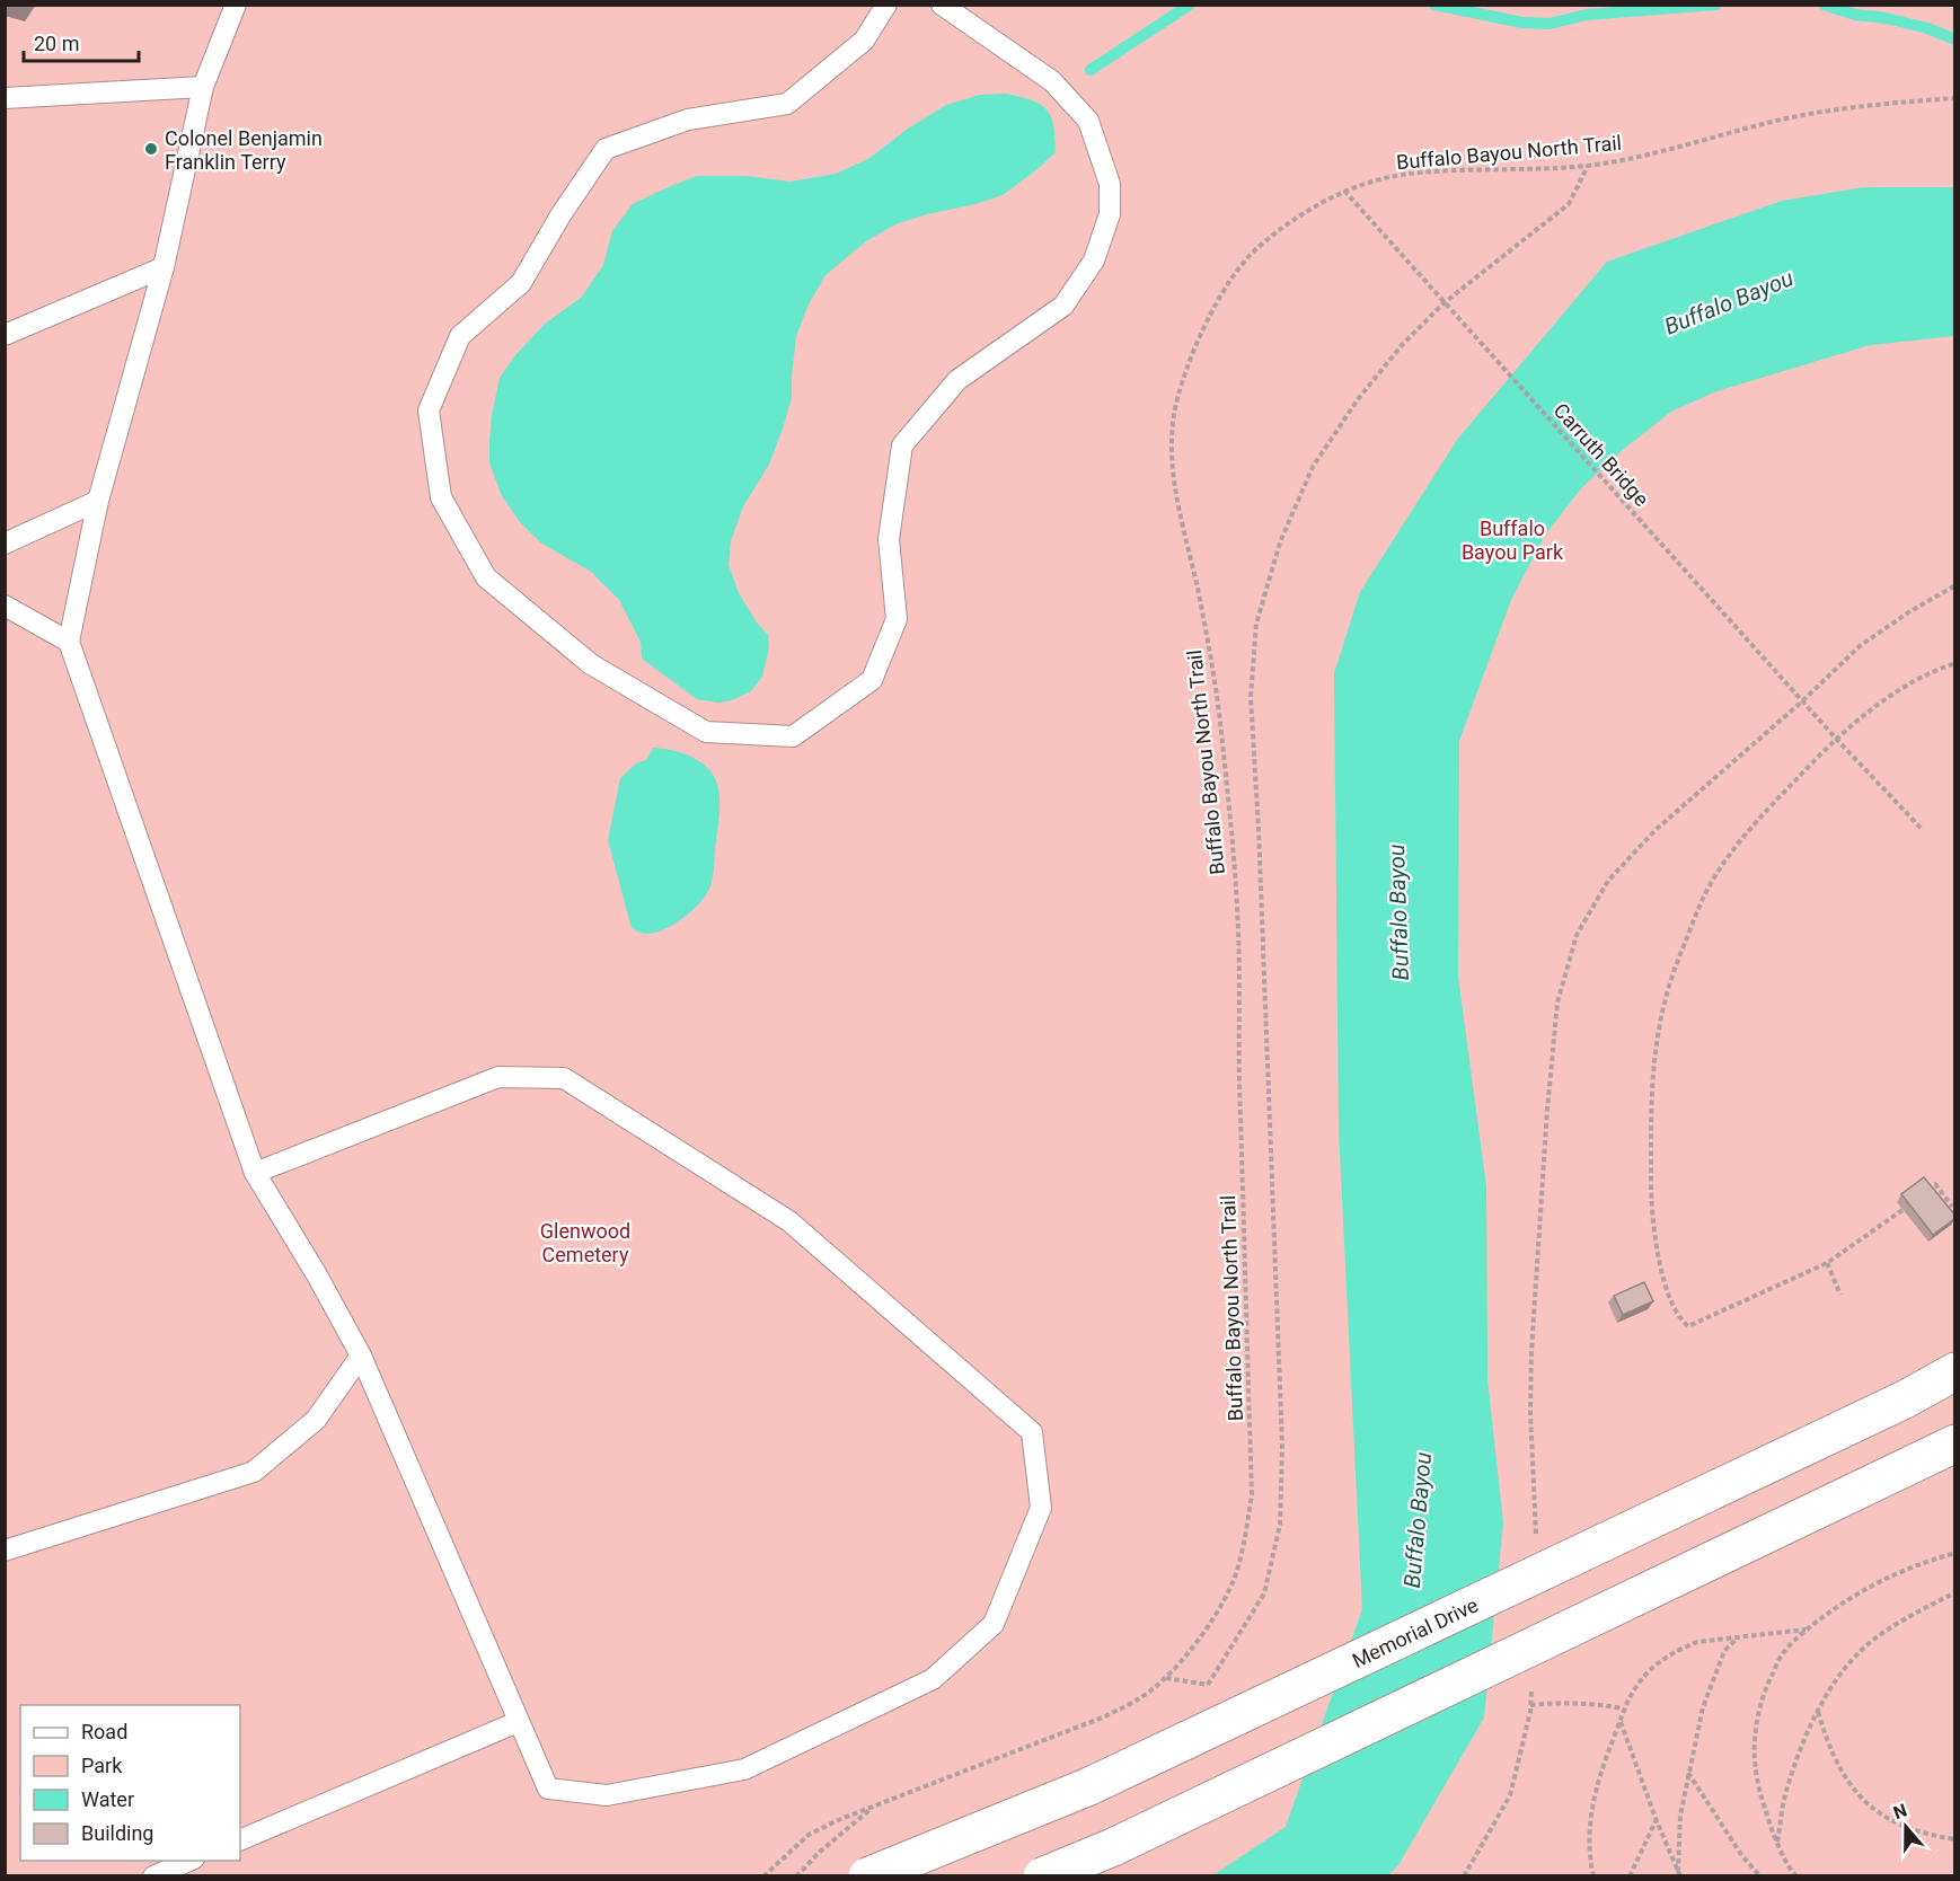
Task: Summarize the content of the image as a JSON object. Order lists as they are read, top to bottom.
{
  "streets": {
    "main road": ["Memorial Drive"],
    "path": ["Buffalo Bayou North Trail", "Carruth Bridge"]
  },
  "crossings": [
    ["Buffalo Bayou North Trail", "Carruth Bridge"]
  ],
  "water": ["Buffalo Bayou"],
  "parks": ["Buffalo Bayou Park", "Glenwood Cemetery"],
  "places": ["Colonel Benjamin Franklin Terry"],
  "legend": [
    "Road",
    "Park",
    "Water",
    "Building"
  ],
  "scale_bar": "20 m",
  "north": "top"
}
